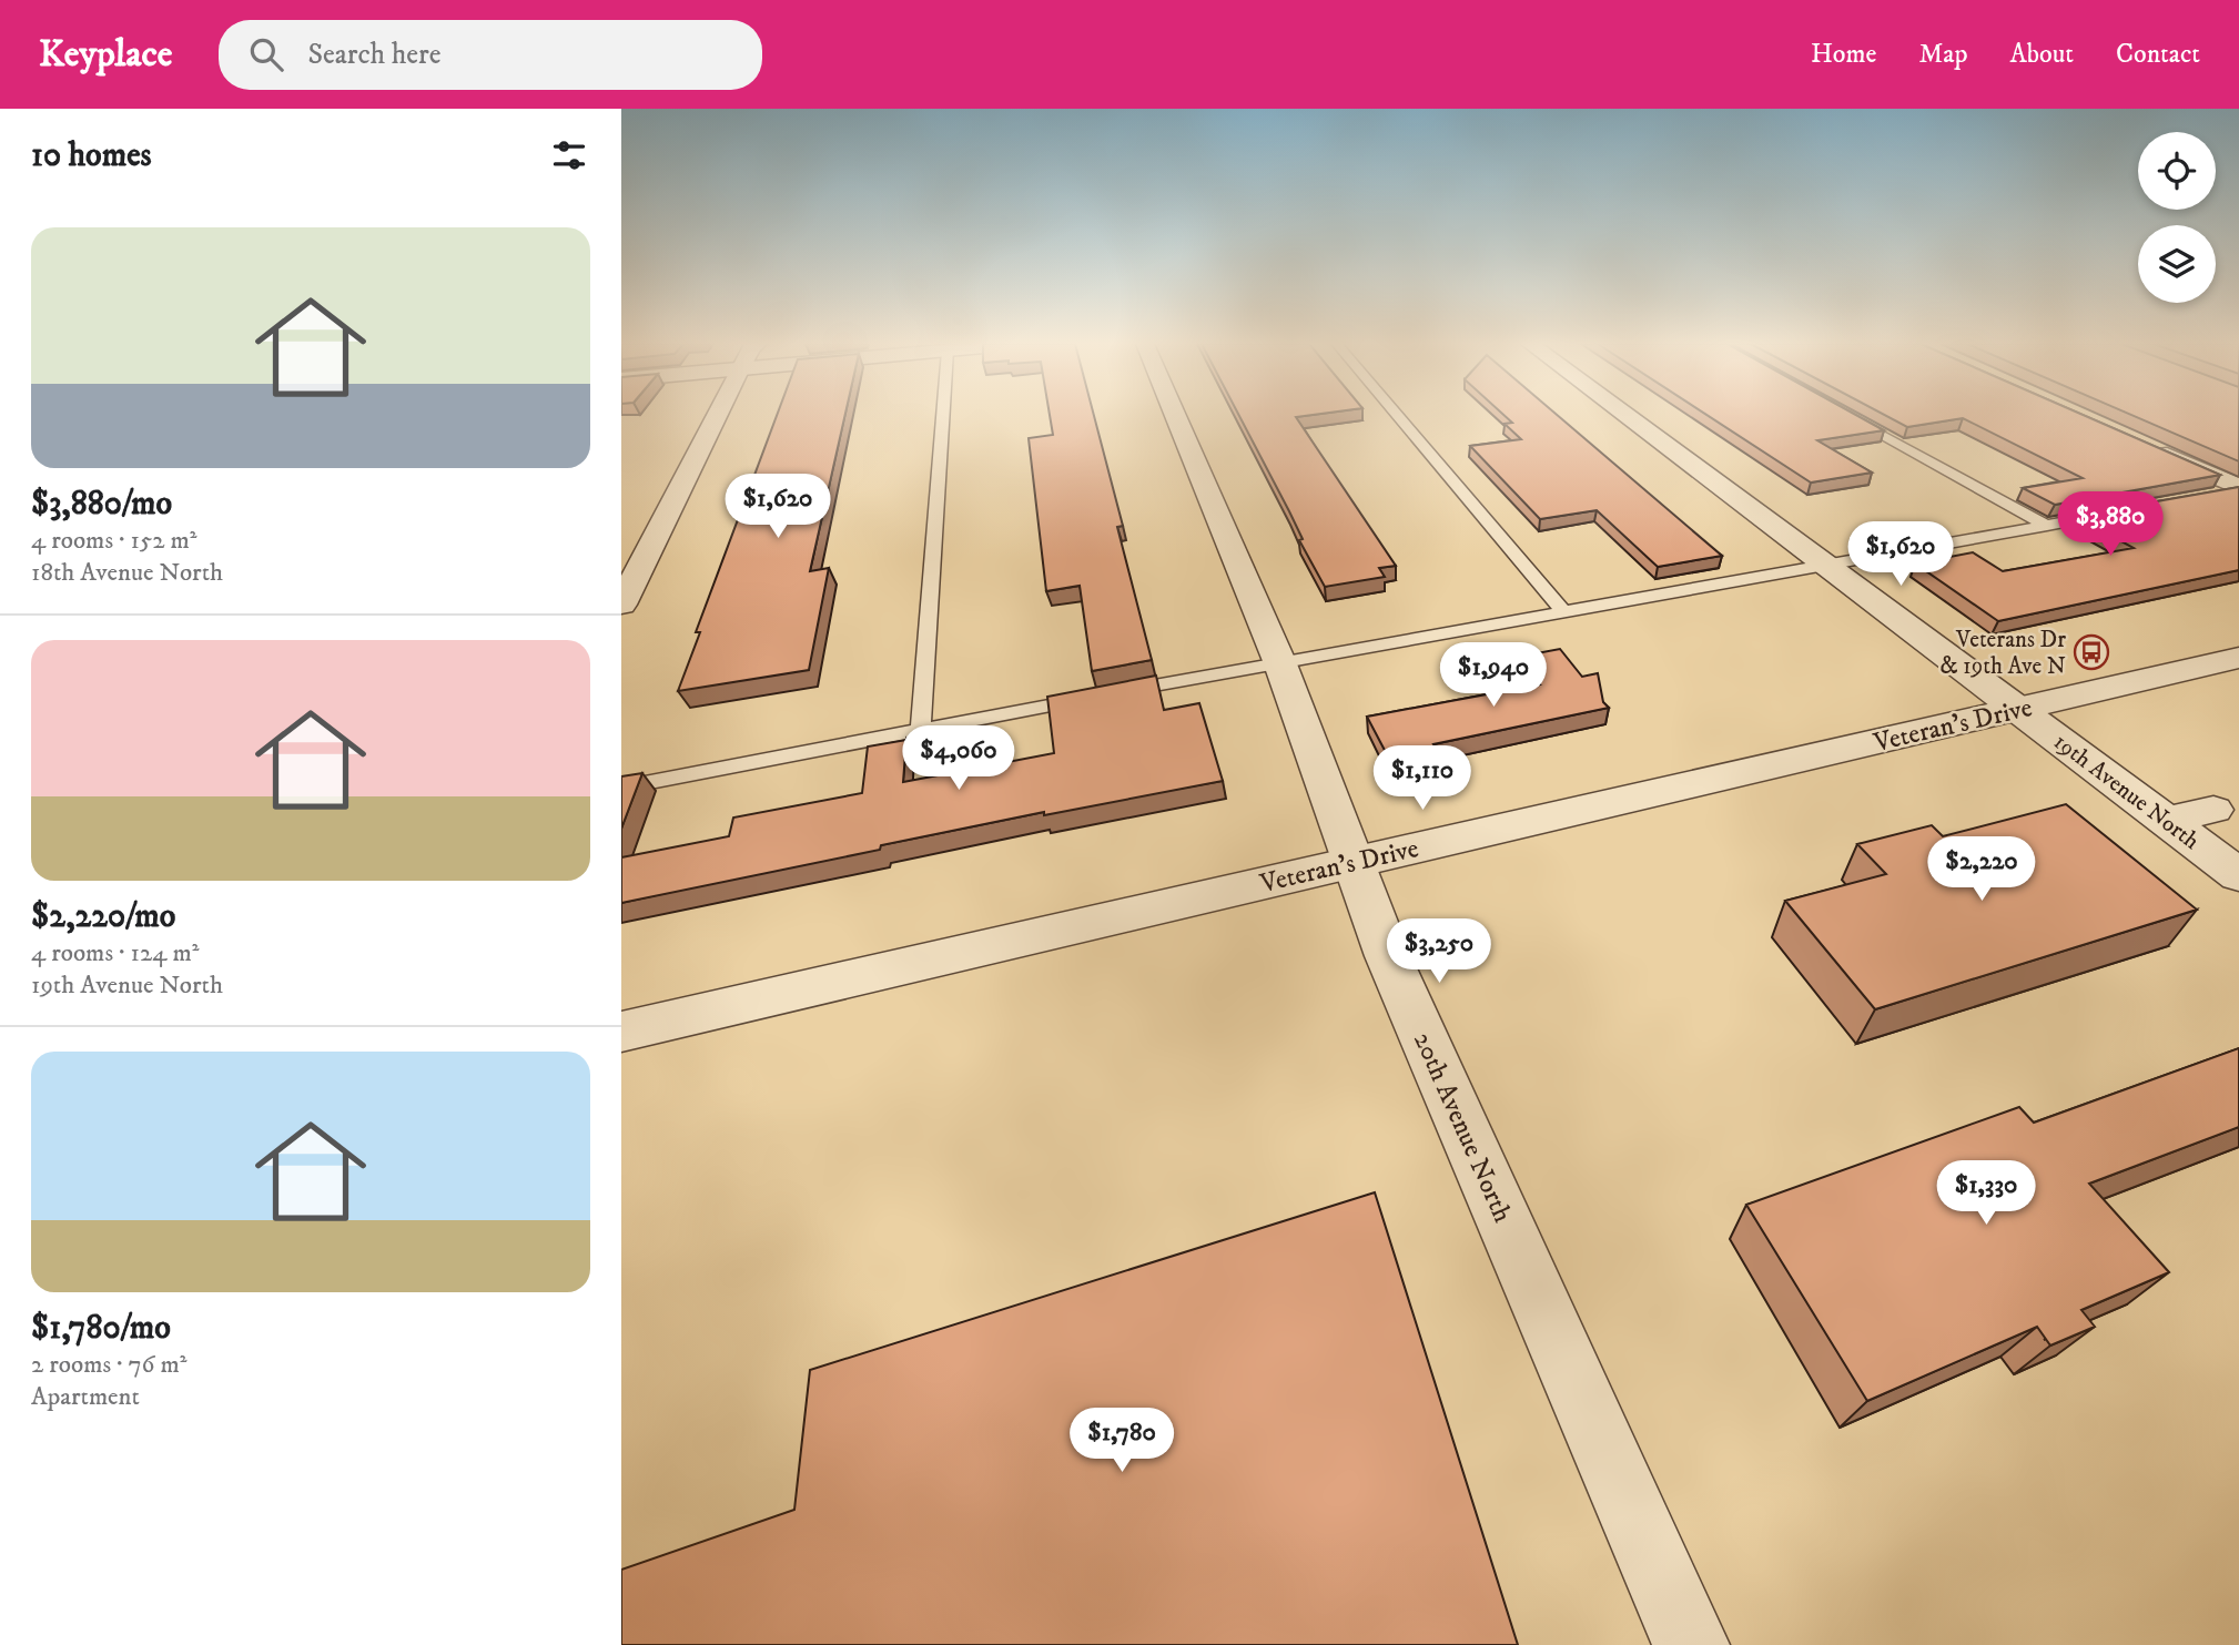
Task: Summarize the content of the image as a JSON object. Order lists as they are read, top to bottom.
{
  "streets": {
    "street": ["Veteran's Drive", "19th Avenue North", "20th Avenue North"]
  },
  "crossings": [
    ["Veteran's Drive", "19th Avenue North"],
    ["Veteran's Drive", "20th Avenue North"]
  ],
  "places": {
    "bus stop": ["Veterans Dr & 19th Ave N"]
  },
  "page": {
    "header": "Keyplace",
    "search": "Search here",
    "nav": [
      "Home",
      "Map",
      "About",
      "Contact"
    ],
    "heading": "10 homes",
    "list": [
      {
        "name": "$3,880/mo",
        "note": "4 rooms · 152 m² · 18th Avenue North"
      },
      {
        "name": "$2,220/mo",
        "note": "4 rooms · 124 m² · 19th Avenue North"
      },
      {
        "name": "$1,780/mo",
        "note": "2 rooms · 76 m² · Apartment"
      }
    ],
    "price": [
      "$1,620",
      "$3,880",
      "$1,620",
      "$1,940",
      "$4,060",
      "$1,110",
      "$2,220",
      "$3,250",
      "$1,330",
      "$1,780"
    ]
  }
}
